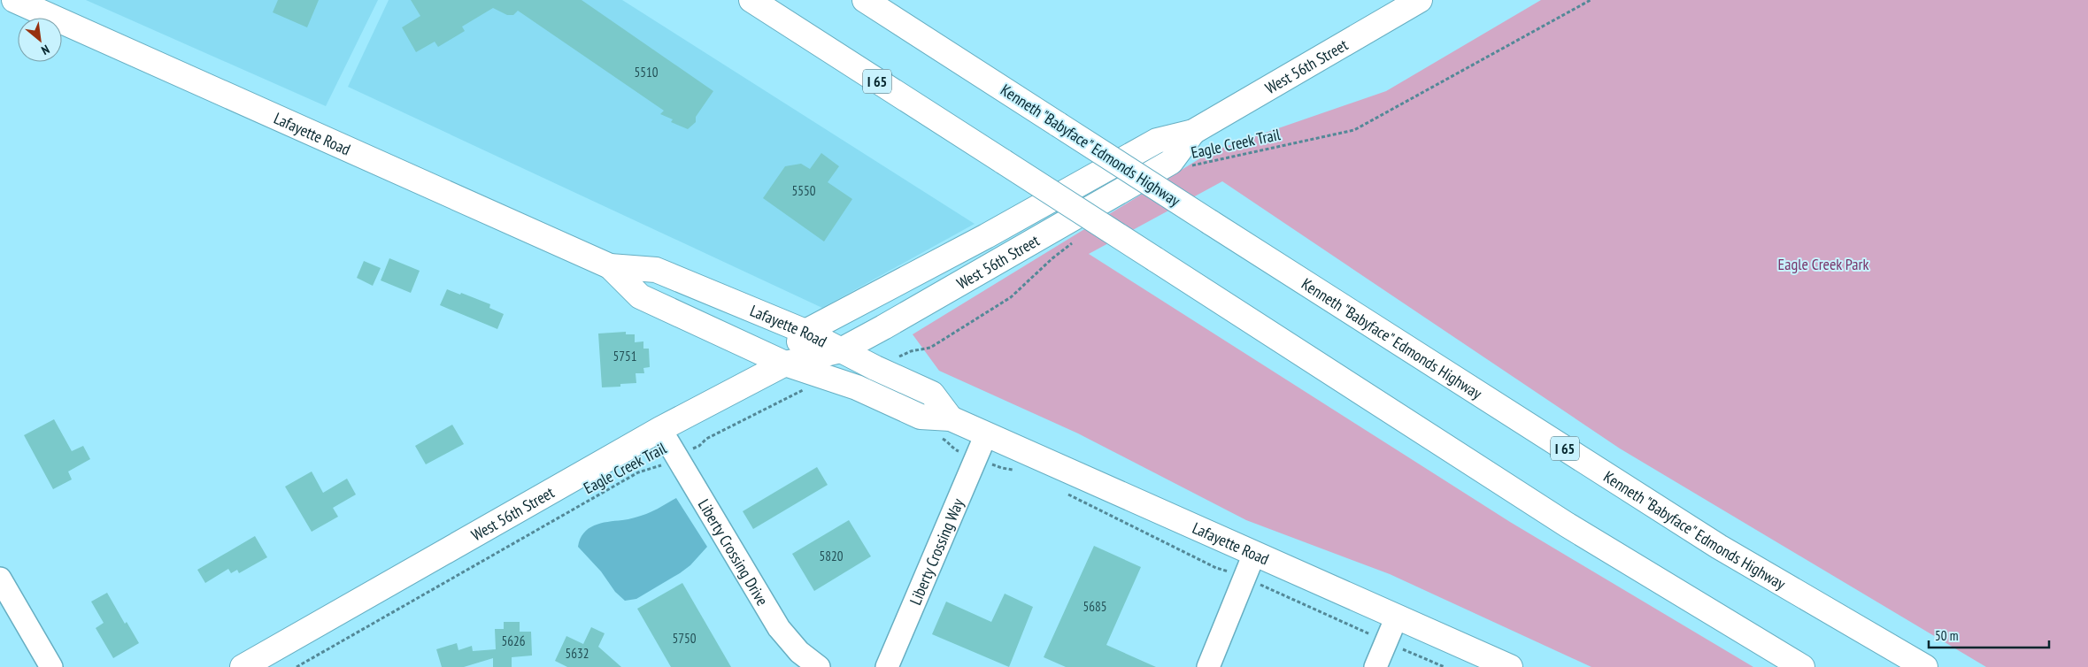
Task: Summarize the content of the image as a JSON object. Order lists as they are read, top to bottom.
{
  "streets": {
    "main road": [
      "West 56th Street",
      "I 65",
      "Lafayette Road",
      "Kenneth \"Babyface\" Edmonds Highway"
    ],
    "street": ["Liberty Crossing Way", "Liberty Crossing Drive"],
    "path": ["Eagle Creek Trail"]
  },
  "crossings": [
    ["West 56th Street", "Lafayette Road"],
    ["West 56th Street", "Liberty Crossing Drive"],
    ["Lafayette Road", "Liberty Crossing Way"],
    ["Eagle Creek Trail", "Liberty Crossing Drive"]
  ],
  "parks": ["Eagle Creek Park"],
  "house_numbers": [
    "5510",
    "5550",
    "5751",
    "5820",
    "5685",
    "5750",
    "5626",
    "5632"
  ],
  "scale_bar": "50 m",
  "north": "bottom right"
}
